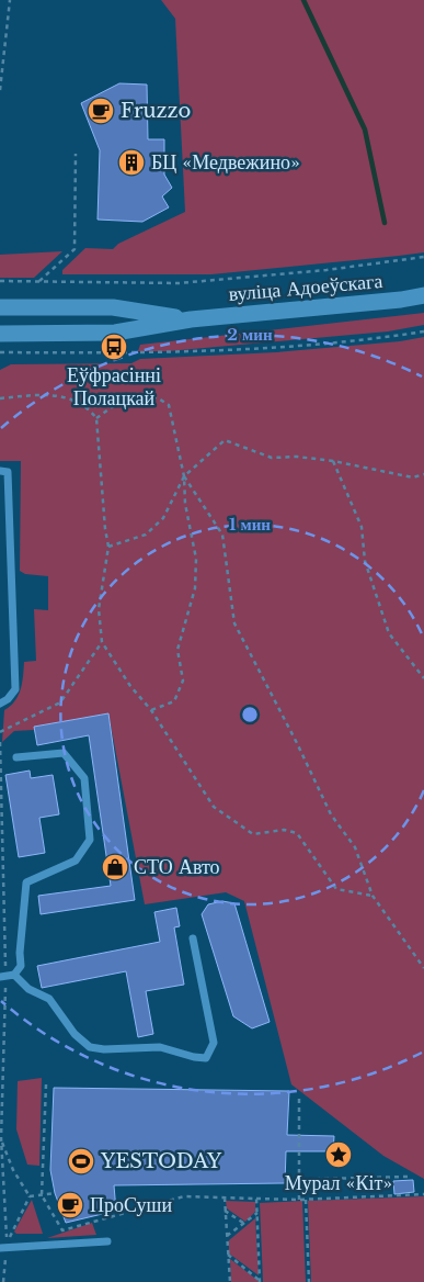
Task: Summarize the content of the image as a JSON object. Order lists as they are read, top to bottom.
{
  "streets": {
    "main road": ["вуліца Адоеўскага"]
  },
  "places": {
    "cafe": ["Fruzzo", "ПроСуши"],
    "building": ["БЦ «Медвежино»"],
    "bus stop": ["Еўфрасінні Полацкай"],
    "shop": ["СТО Авто"],
    "place": ["Мурал «Кіт»"],
    "sports": ["YESTODAY"]
  },
  "rings": ["2 мин", "1 мин"]
}
